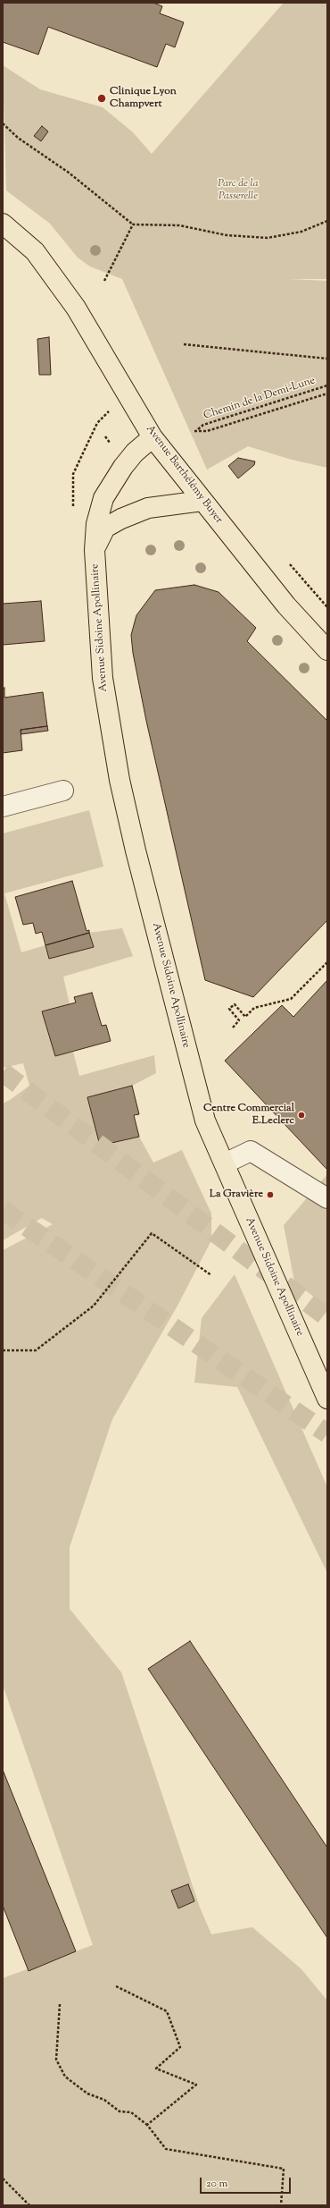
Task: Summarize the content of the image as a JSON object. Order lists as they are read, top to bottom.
{
  "streets": {
    "main road": ["Avenue Barthélémy Buyer", "Avenue Sidoine Apollinaire"],
    "path": ["Chemin de la Demi-Lune"]
  },
  "crossings": [
    ["Avenue Barthélémy Buyer", "Avenue Sidoine Apollinaire"]
  ],
  "parks": ["Parc de la Passerelle"],
  "places": ["Clinique Lyon Champvert", "Centre Commercial E.Leclerc", "La Gravière"],
  "scale_bar": "20 m"
}
